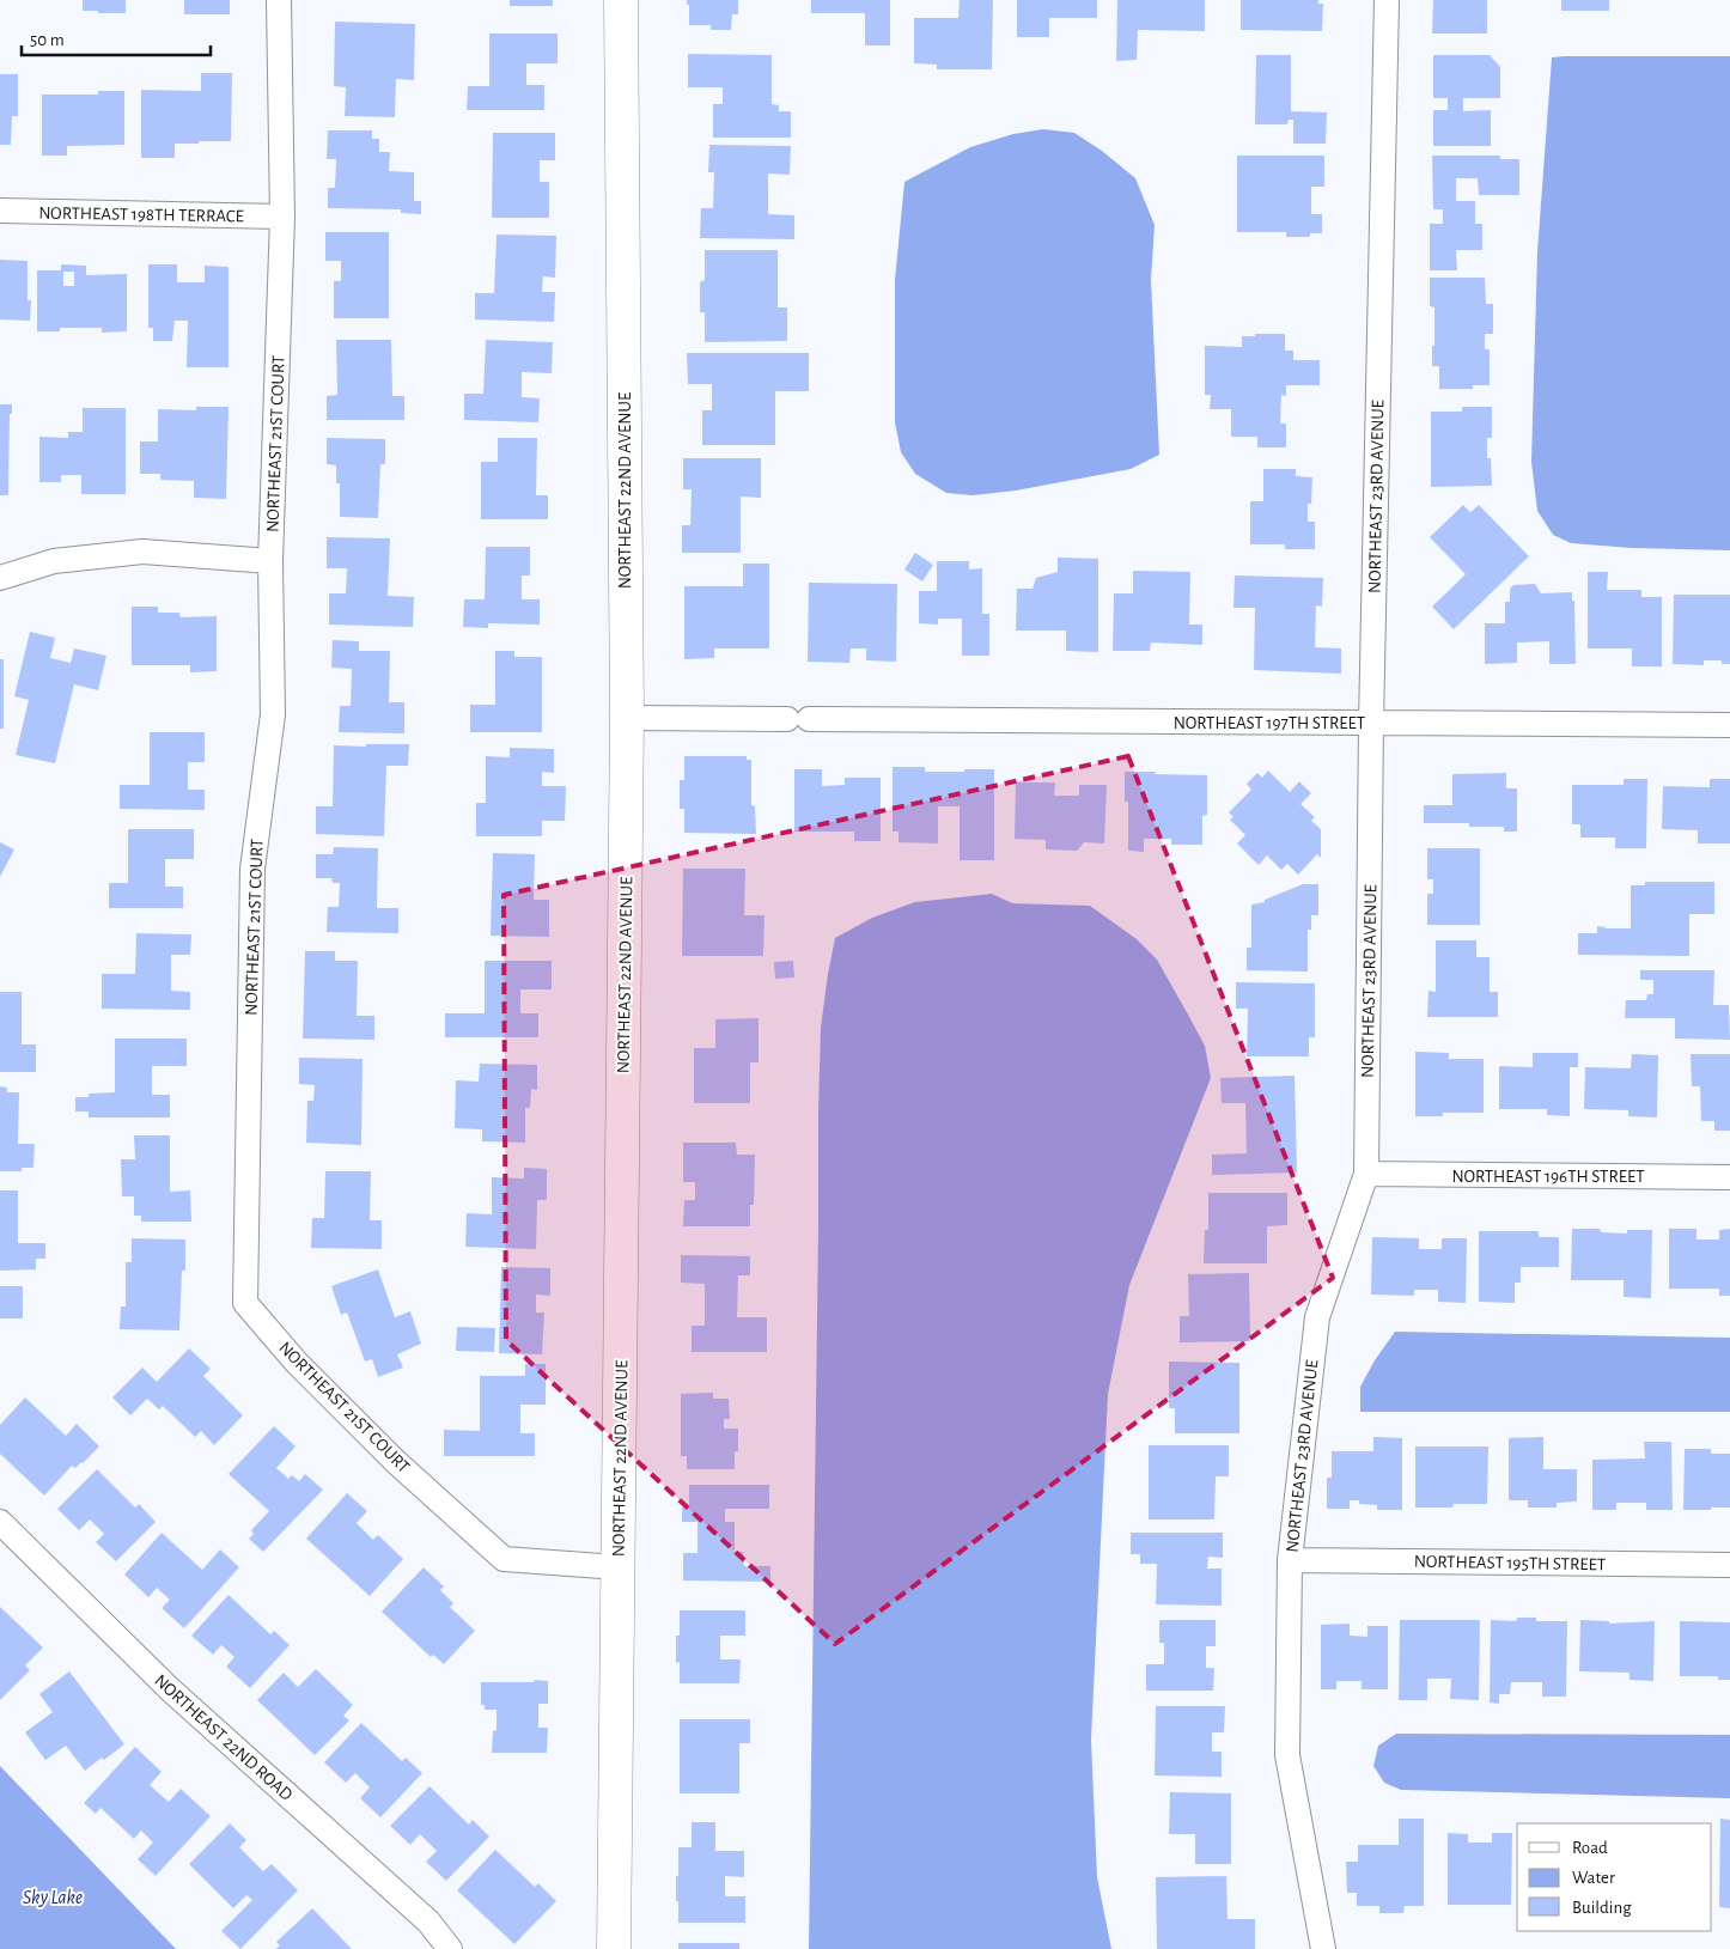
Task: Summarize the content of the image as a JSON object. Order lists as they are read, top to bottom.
{
  "streets": {
    "street": [
      "NORTHEAST 198TH TERRACE",
      "NORTHEAST 21ST COURT",
      "NORTHEAST 22ND AVENUE",
      "NORTHEAST 23RD AVENUE",
      "NORTHEAST 197TH STREET",
      "NORTHEAST 196TH STREET",
      "NORTHEAST 195TH STREET",
      "NORTHEAST 22ND ROAD"
    ]
  },
  "crossings": [
    ["NORTHEAST 198TH TERRACE", "NORTHEAST 21ST COURT"],
    ["NORTHEAST 21ST COURT", "NORTHEAST 22ND AVENUE"],
    ["NORTHEAST 22ND AVENUE", "NORTHEAST 197TH STREET"],
    ["NORTHEAST 23RD AVENUE", "NORTHEAST 197TH STREET"],
    ["NORTHEAST 23RD AVENUE", "NORTHEAST 196TH STREET"],
    ["NORTHEAST 23RD AVENUE", "NORTHEAST 195TH STREET"]
  ],
  "water": ["Sky Lake"],
  "legend": ["Road", "Water", "Building"],
  "scale_bar": "50 m"
}
